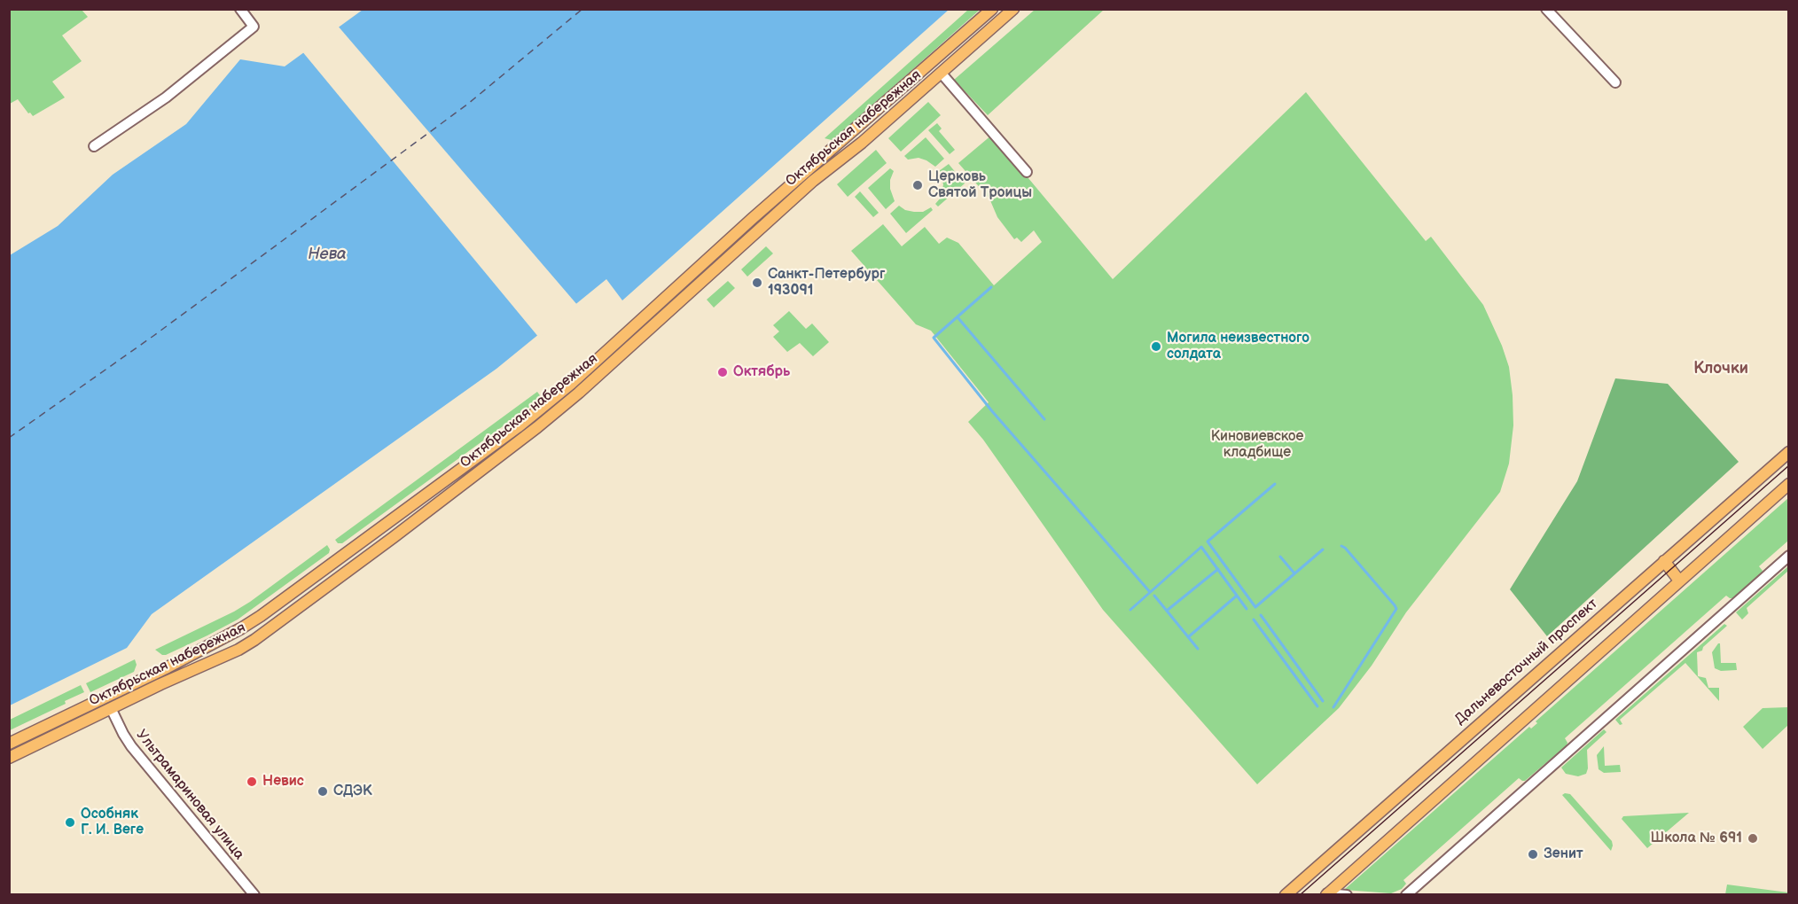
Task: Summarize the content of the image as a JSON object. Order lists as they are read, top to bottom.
{
  "streets": {
    "main road": ["Октябрьская набережная", "Дальневосточный проспект"],
    "street": ["Ультрамариновая улица"]
  },
  "crossings": [
    ["Октябрьская набережная", "Ультрамариновая улица"]
  ],
  "districts": ["Клочки"],
  "water": ["Нева"],
  "parks": ["Киновиевское кладбище"],
  "places": [
    "Церковь Святой Троицы",
    "Санкт-Петербург 193091",
    "Могила неизвестного солдата",
    "Октябрь",
    "Невис",
    "СДЭК",
    "Особняк Г. И. Веге",
    "Школа № 691",
    "Зенит"
  ]
}
